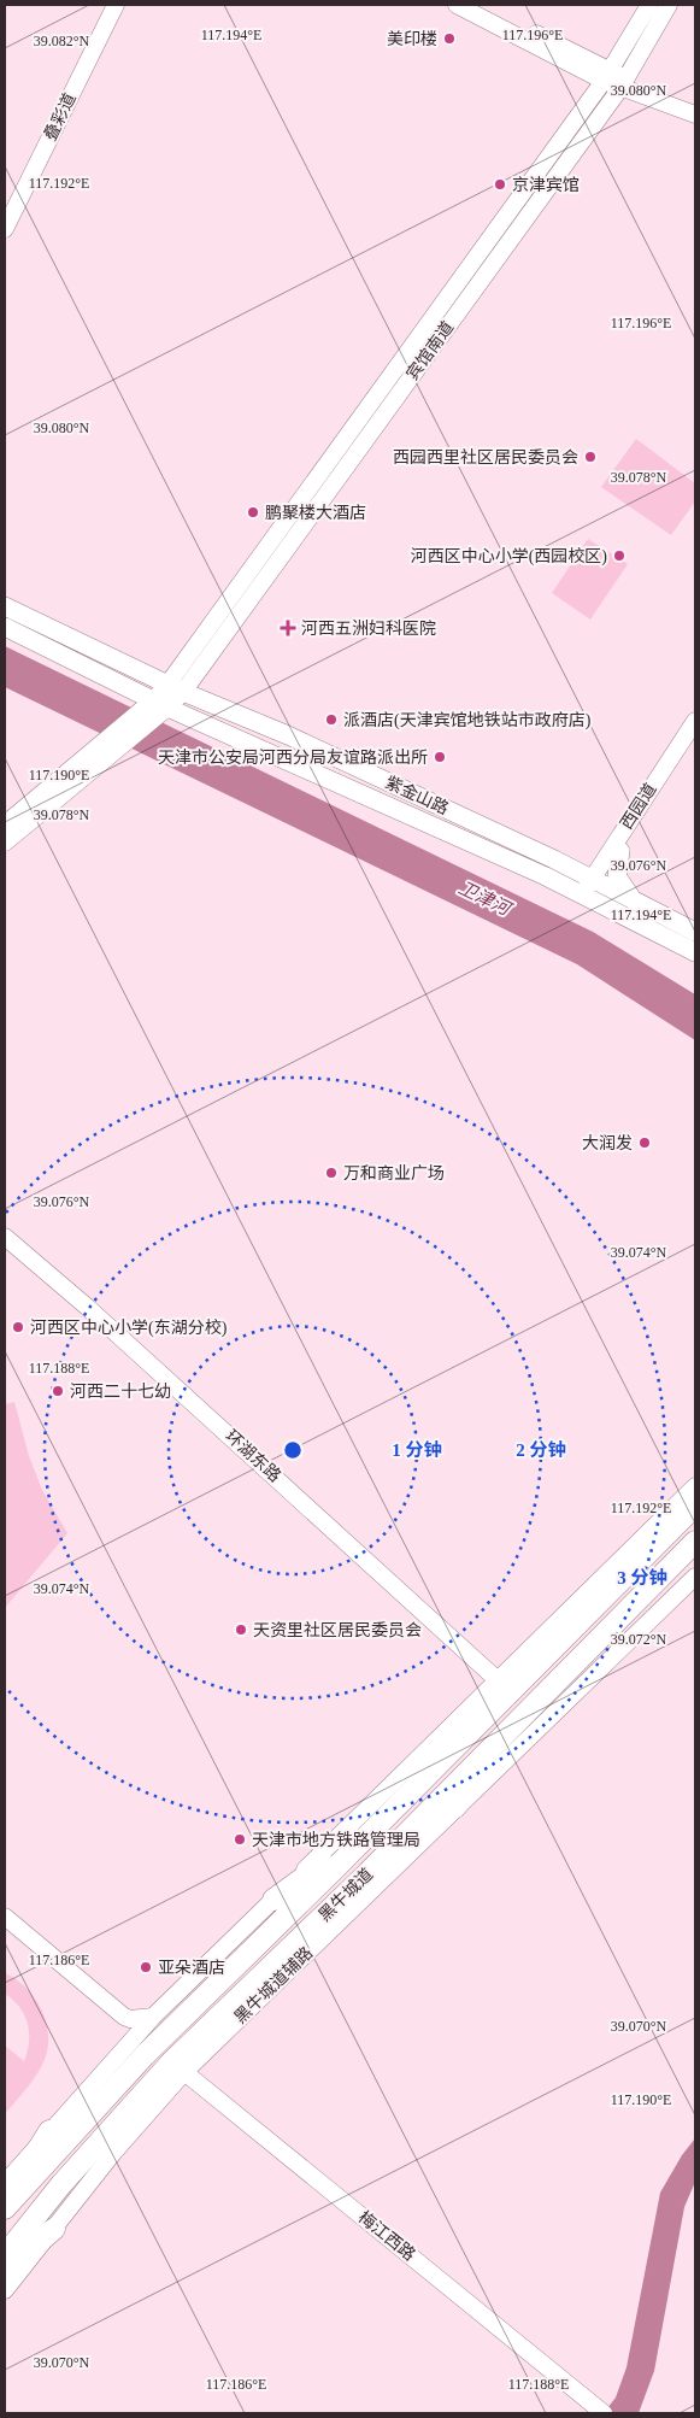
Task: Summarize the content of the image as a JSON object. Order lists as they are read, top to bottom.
{
  "streets": {
    "highway": ["黑牛城道"],
    "main road": [
      "叠彩道",
      "宾馆南道",
      "紫金山路",
      "西园道",
      "环湖东路",
      "黑牛城道辅路",
      "梅江西路"
    ]
  },
  "crossings": [
    ["宾馆南道", "紫金山路"],
    ["紫金山路", "西园道"],
    ["黑牛城道辅路", "梅江西路"]
  ],
  "water": ["卫津河"],
  "places": {
    "other": [
      "美印楼",
      "京津宾馆",
      "西园西里社区居民委员会",
      "鹏聚楼大酒店",
      "河西区中心小学(西园校区)",
      "派酒店(天津宾馆地铁站市政府店)",
      "天津市公安局河西分局友谊路派出所",
      "大润发",
      "万和商业广场",
      "河西区中心小学(东湖分校)",
      "河西二十七幼",
      "天资里社区居民委员会",
      "天津市地方铁路管理局",
      "亚朵酒店"
    ],
    "health": ["河西五洲妇科医院"]
  },
  "coordinates": [
    "117.194°E",
    "117.196°E",
    "39.082°N",
    "39.080°N",
    "117.192°E",
    "39.078°N",
    "117.190°E",
    "39.076°N",
    "39.074°N",
    "117.188°E",
    "39.072°N",
    "117.186°E",
    "39.070°N"
  ],
  "rings": ["1 分钟", "2 分钟", "3 分钟"]
}
